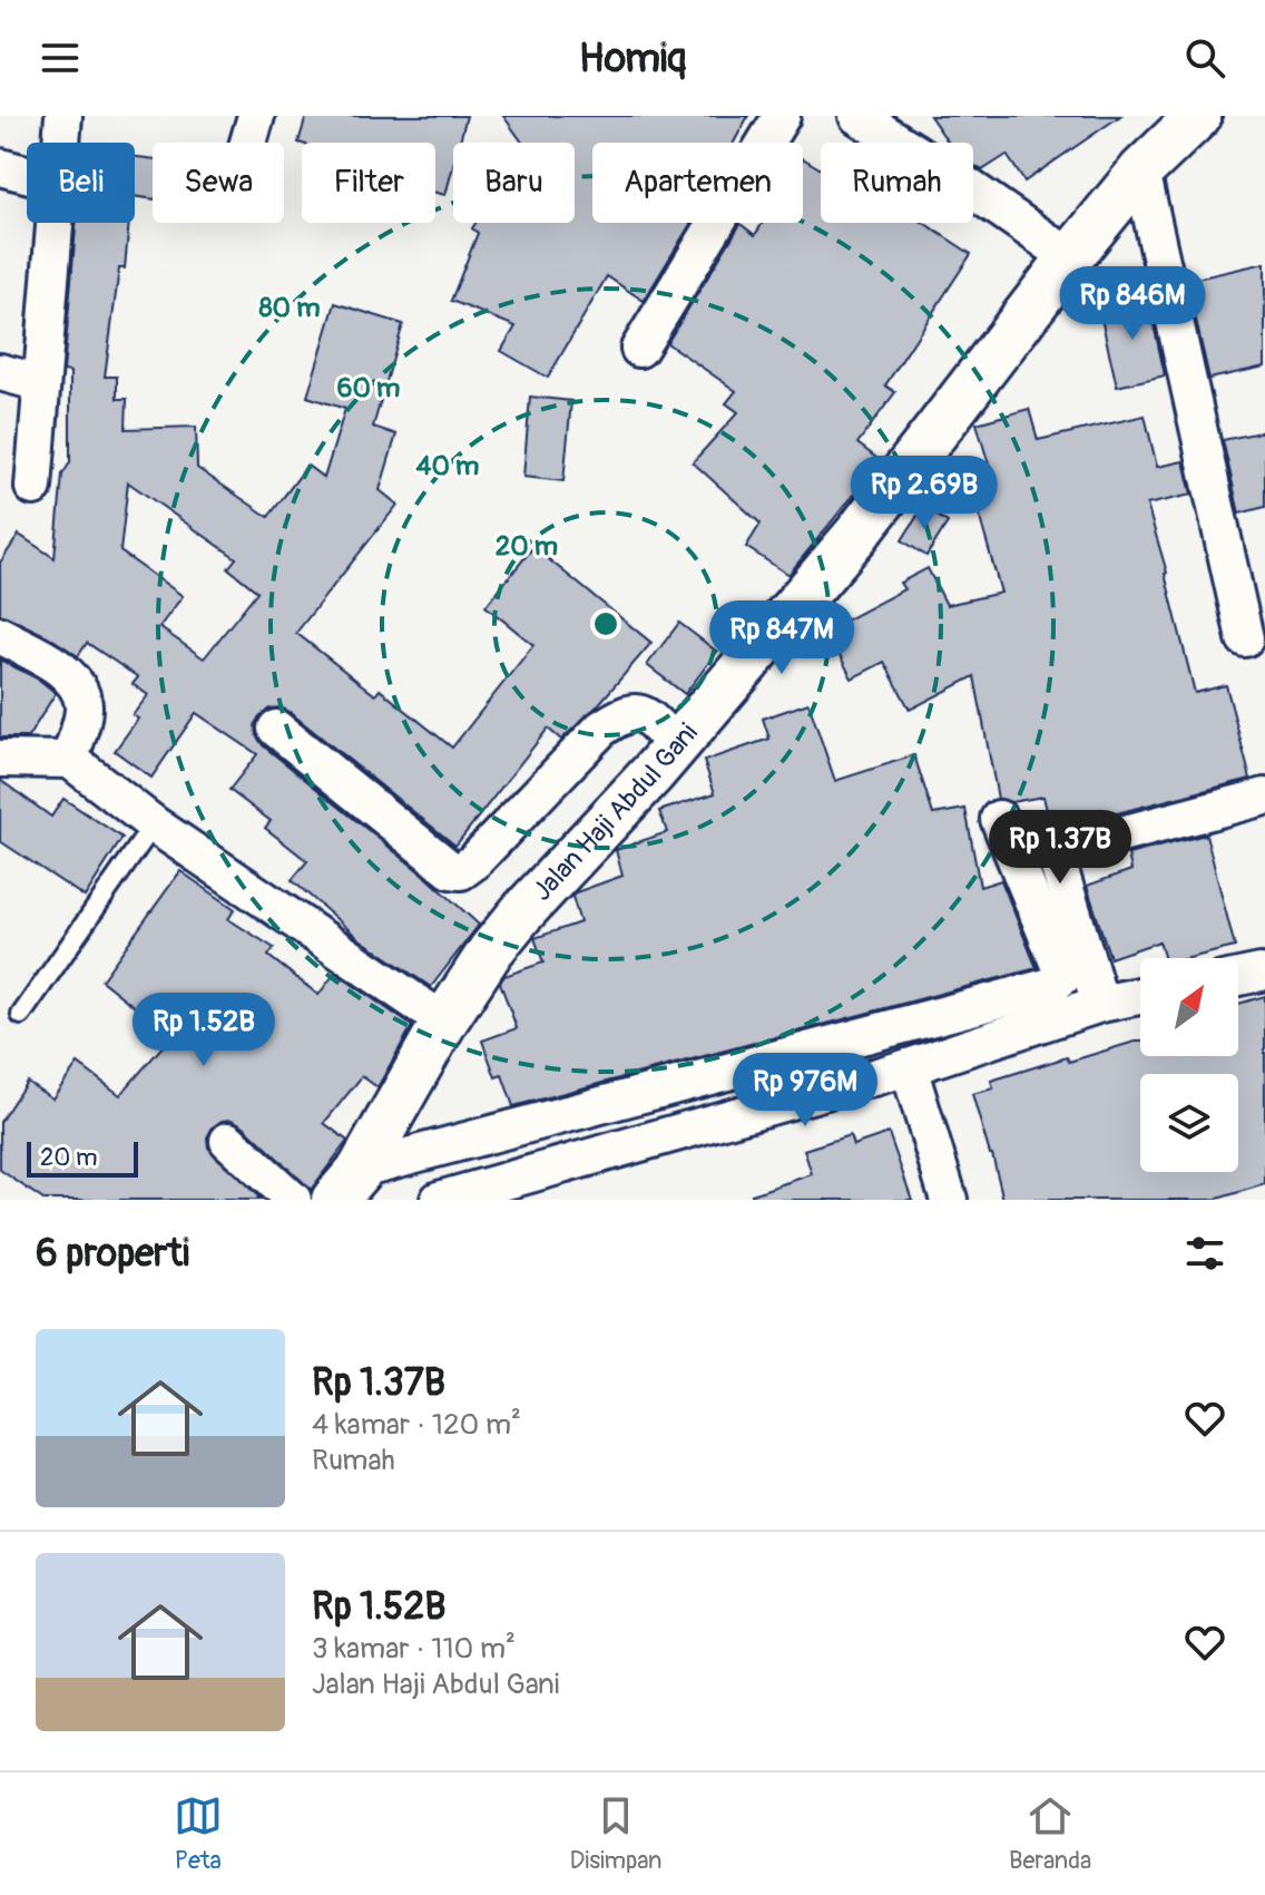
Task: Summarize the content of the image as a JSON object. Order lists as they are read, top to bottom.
{
  "streets": {
    "street": ["Jalan Haji Abdul Gani"]
  },
  "scale_bar": "20 m",
  "north": "top right",
  "page": {
    "header": "Homiq",
    "chip": [
      "Beli",
      "Sewa",
      "Filter",
      "Baru",
      "Apartemen",
      "Rumah"
    ],
    "price": [
      "Rp 846M",
      "Rp 2.69B",
      "Rp 847M",
      "Rp 1.37B",
      "Rp 1.52B",
      "Rp 976M"
    ],
    "scale": "20 m",
    "heading": "6 properti",
    "list": [
      {
        "name": "Rp 1.37B",
        "note": "4 kamar · 120 m² · Rumah"
      },
      {
        "name": "Rp 1.52B",
        "note": "3 kamar · 110 m² · Jalan Haji Abdul Gani"
      }
    ],
    "tabs": ["Peta", "Disimpan", "Beranda"]
  },
  "rings": [
    "80 m",
    "60 m",
    "40 m",
    "20 m"
  ]
}
